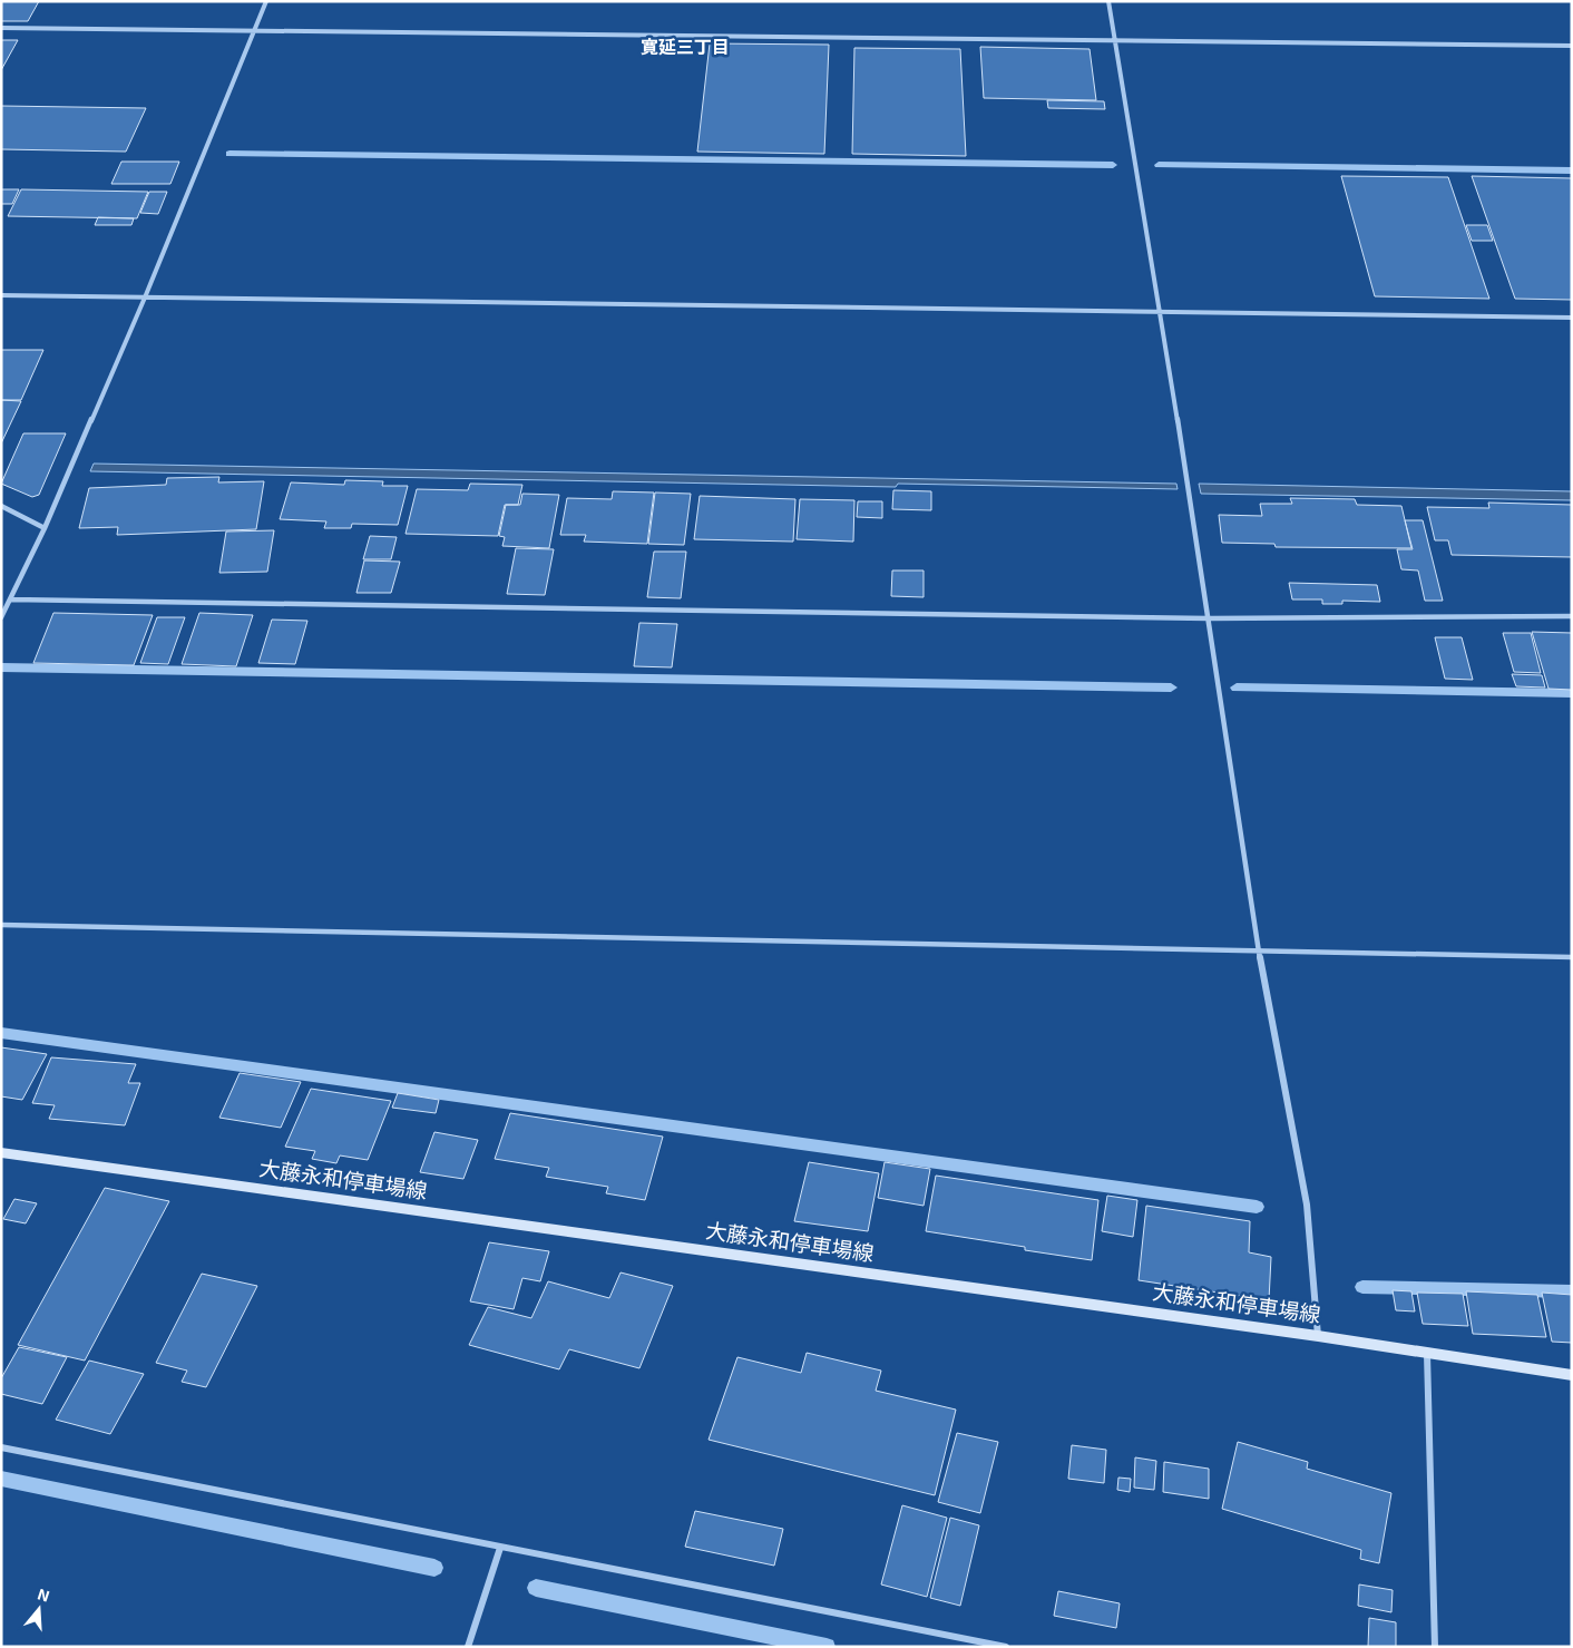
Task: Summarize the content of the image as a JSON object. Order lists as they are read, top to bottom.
{
  "streets": {
    "main road": ["大藤永和停車場線"]
  },
  "districts": ["寛延三丁目"],
  "north": "top"
}
